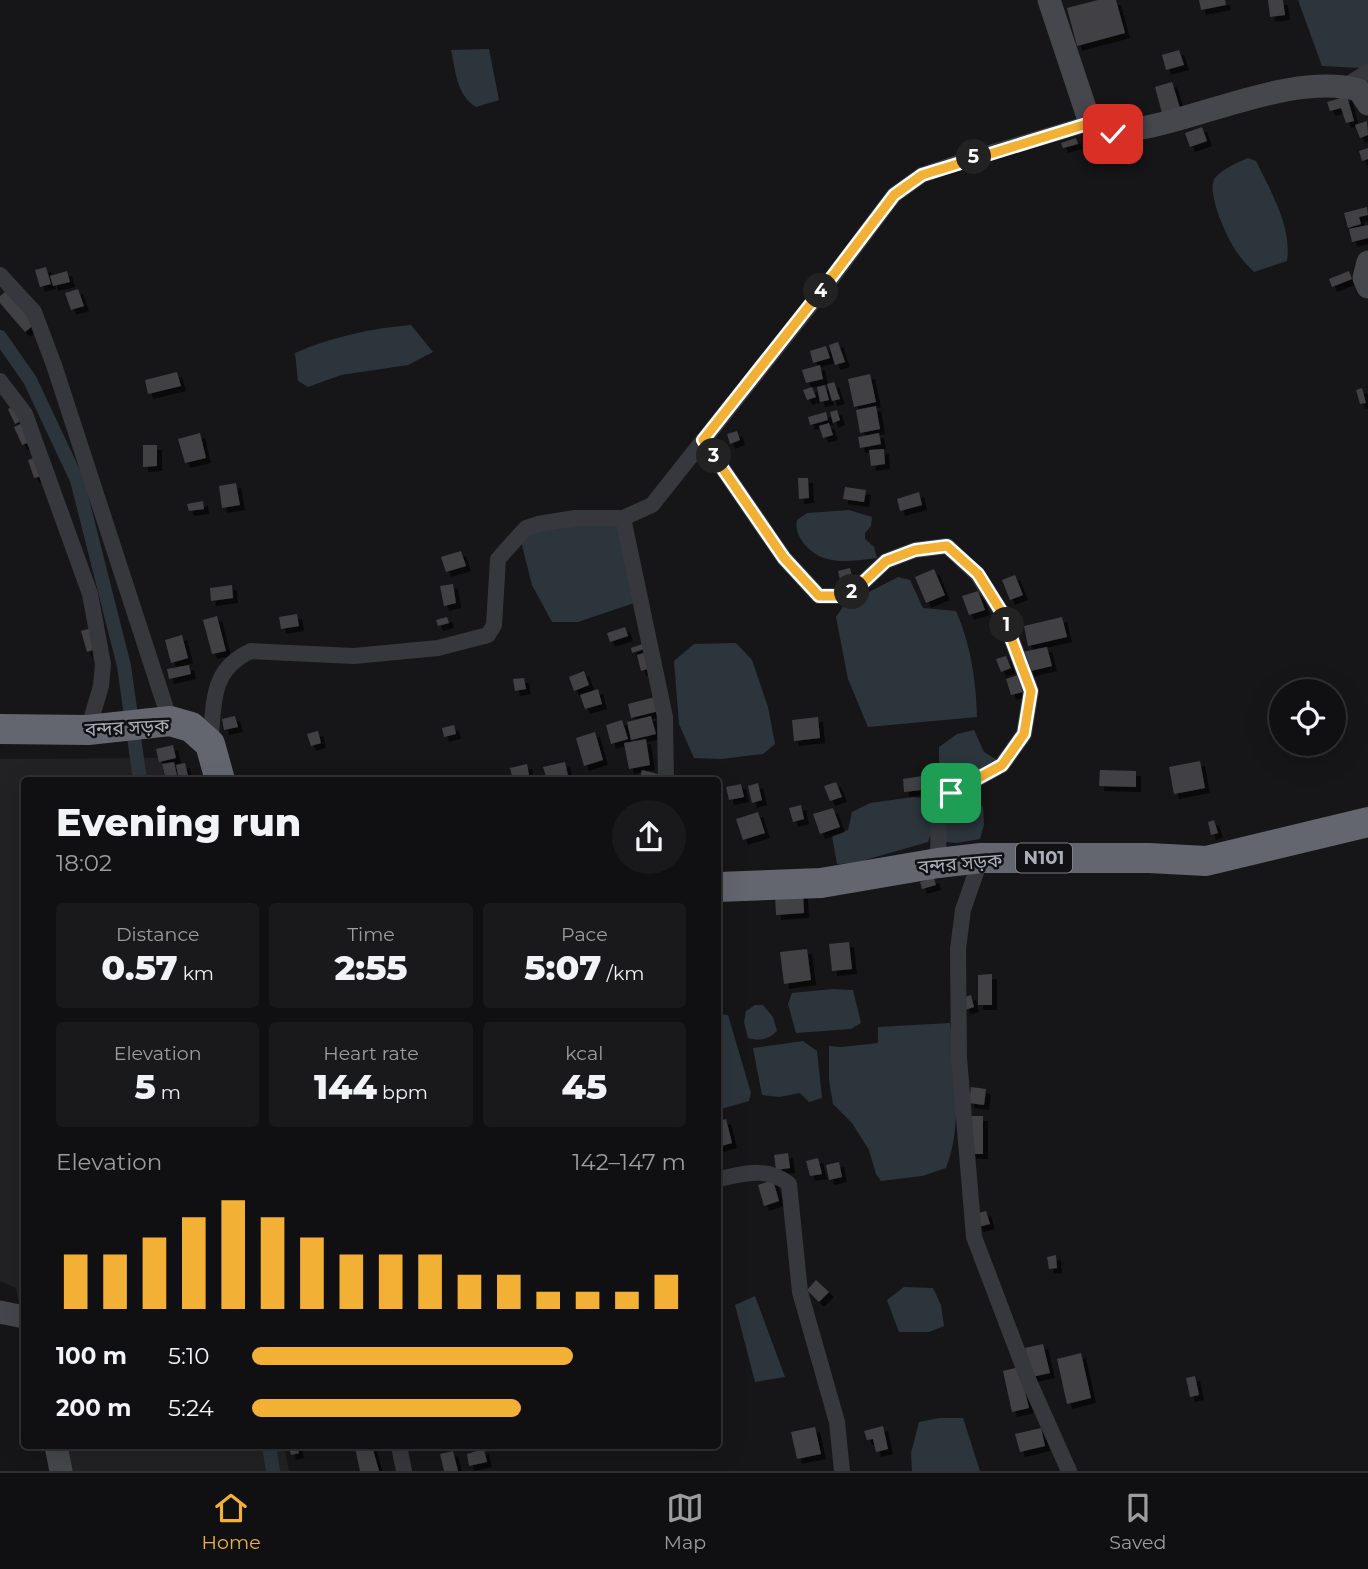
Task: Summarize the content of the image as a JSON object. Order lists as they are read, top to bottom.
{
  "streets": {
    "highway": ["বন্দর সড়ক", "N101"]
  },
  "page": {
    "pins": [
      "5",
      "4",
      "3",
      "2",
      "1"
    ],
    "heading": ["Evening run", "18:02"],
    "stats": [
      ["Distance", "0.57 km"],
      ["Time", "2:55"],
      ["Pace", "5:07 /km"],
      ["Elevation", "5 m"],
      ["Heart rate", "144 bpm"],
      ["kcal", "45"]
    ],
    "chart": ["Elevation", "142–147 m"],
    "list": [
      {
        "name": "100 m",
        "note": "5:10"
      },
      {
        "name": "200 m",
        "note": "5:24"
      }
    ],
    "tabs": ["Home", "Map", "Saved"]
  }
}
